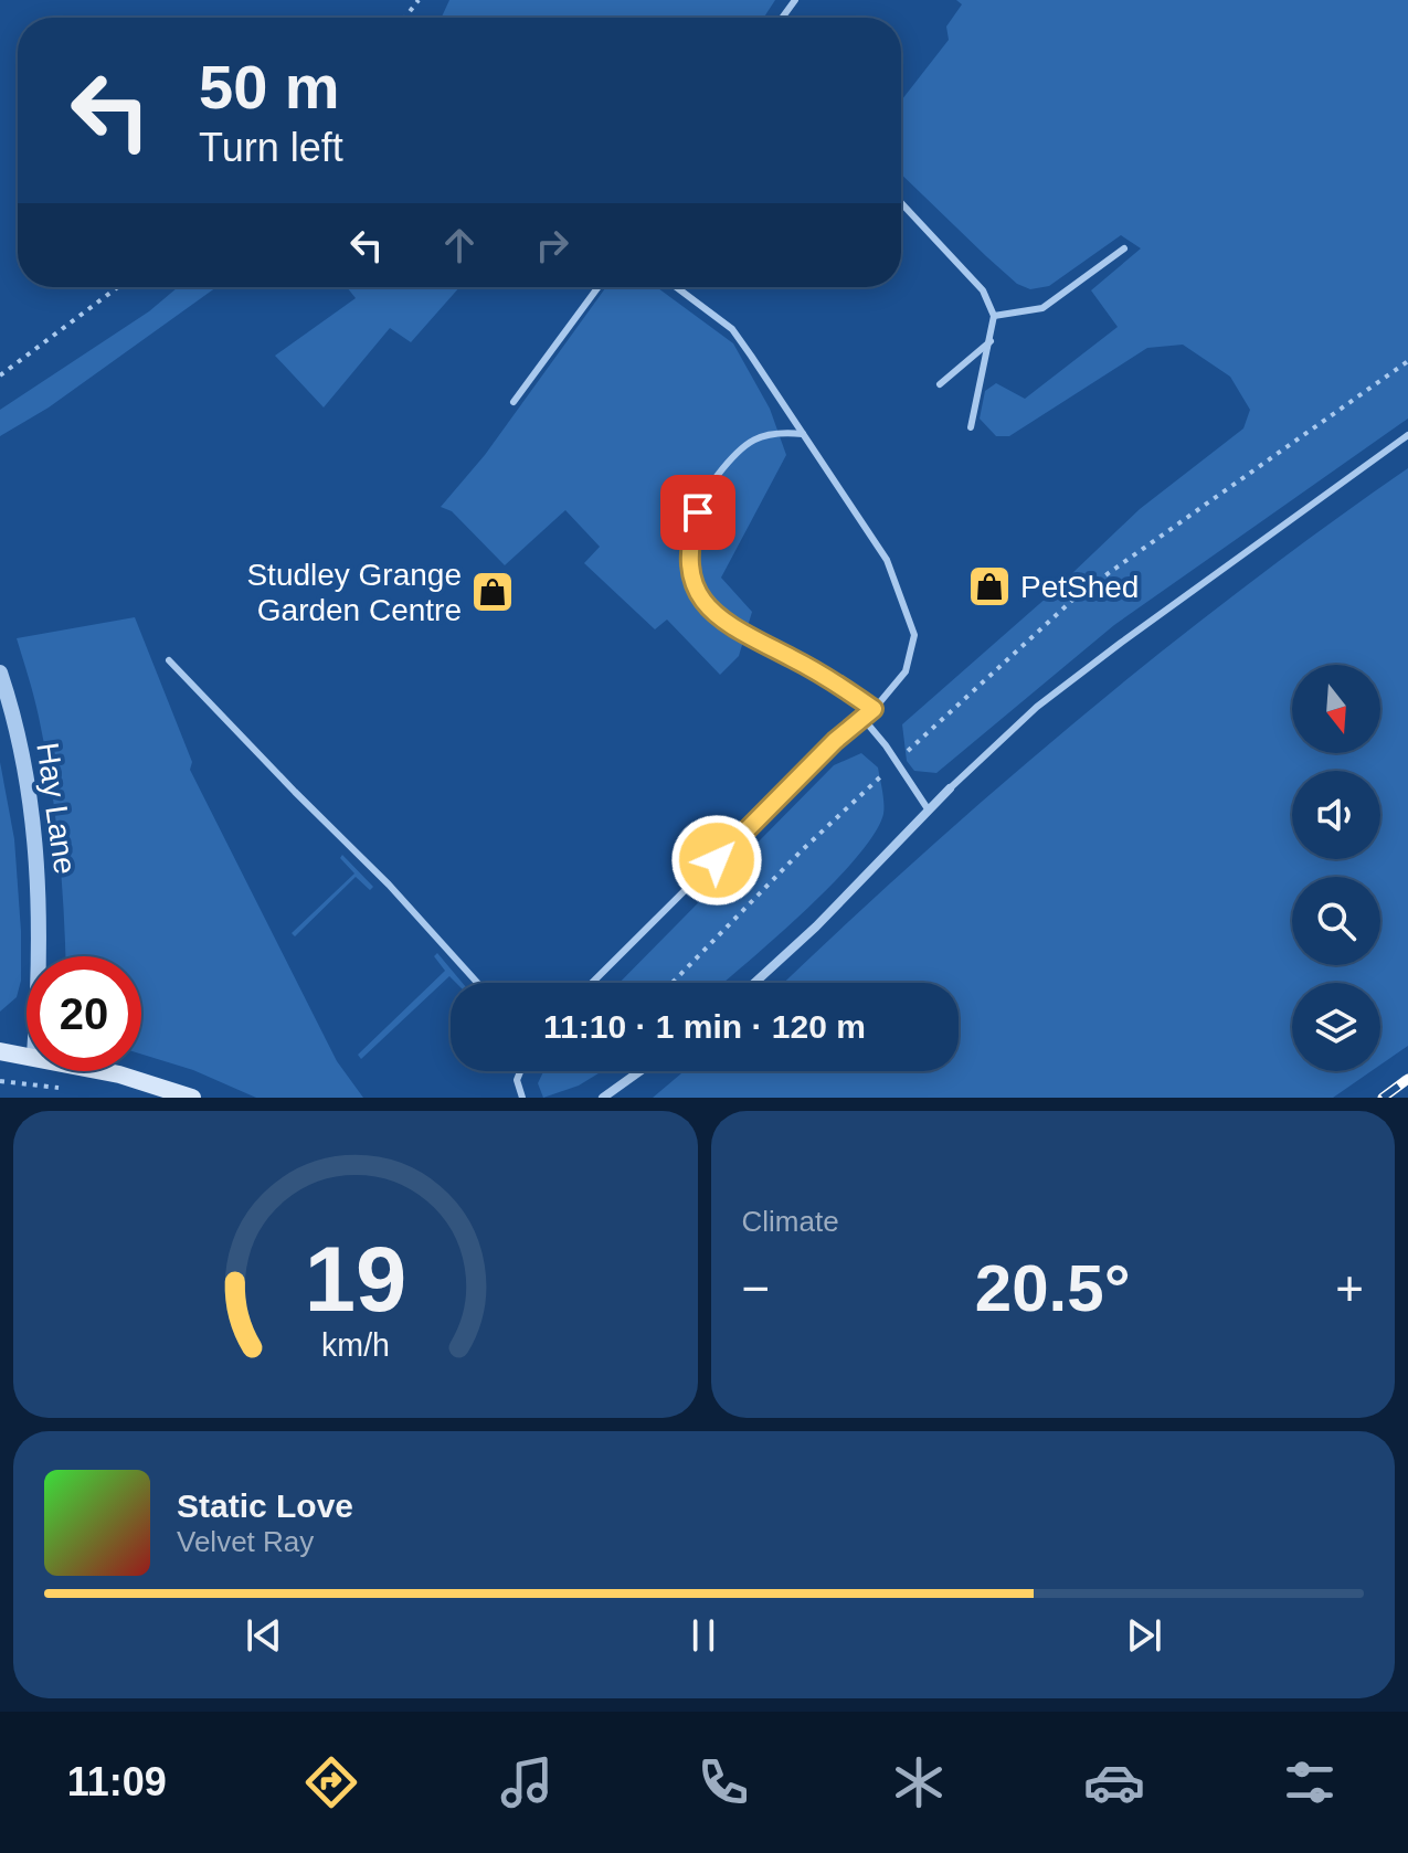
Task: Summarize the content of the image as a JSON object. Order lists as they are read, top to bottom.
{
  "streets": {
    "street": ["Hay Lane"]
  },
  "places": {
    "shop": ["PetShed", "Studley Grange Garden Centre"]
  },
  "north": "bottom",
  "page": {
    "turn": ["50 m", "Turn left"],
    "limit": "20",
    "trip": "11:10 · 1 min · 120 m",
    "tile": "Climate",
    "heat": ["−", "20.5°", "+"],
    "song": ["Static Love", "Velvet Ray"],
    "tabs": "11:09",
    "gauge": ["19", "km/h"]
  }
}
